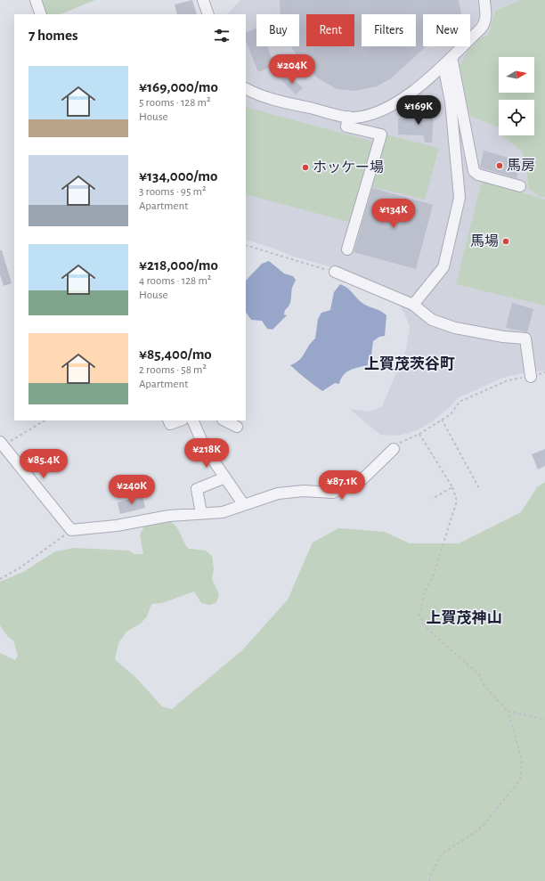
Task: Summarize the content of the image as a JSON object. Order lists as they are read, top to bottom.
{
  "districts": ["上賀茂茨谷町", "上賀茂神山"],
  "places": ["馬房", "ホッケー場", "馬場"],
  "north": "right",
  "page": {
    "chip": [
      "Buy",
      "Rent",
      "Filters",
      "New"
    ],
    "heading": "7 homes",
    "price": [
      "¥204K",
      "¥169K",
      "¥134K",
      "¥218K",
      "¥85.4K",
      "¥87.1K",
      "¥240K"
    ],
    "list": [
      {
        "name": "¥169,000/mo",
        "note": "5 rooms · 128 m² · House"
      },
      {
        "name": "¥134,000/mo",
        "note": "3 rooms · 95 m² · Apartment"
      },
      {
        "name": "¥218,000/mo",
        "note": "4 rooms · 128 m² · House"
      },
      {
        "name": "¥85,400/mo",
        "note": "2 rooms · 58 m² · Apartment"
      }
    ]
  }
}
